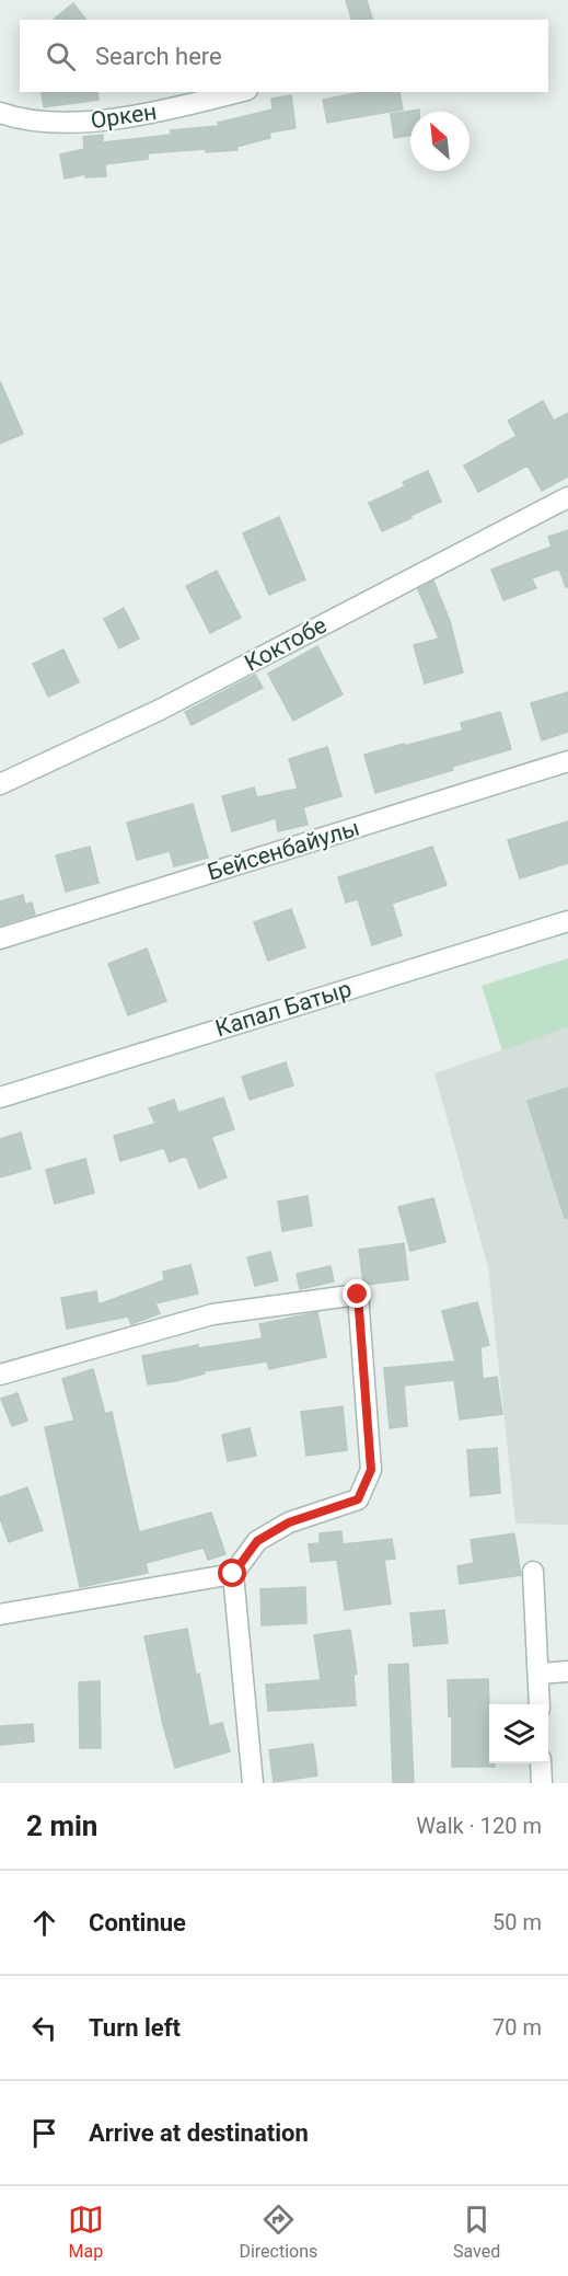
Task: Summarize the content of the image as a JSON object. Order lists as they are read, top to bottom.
{
  "streets": {
    "street": [
      "Оркен",
      "Коктобе",
      "Бейсенбайулы",
      "Капал Батыр"
    ]
  },
  "north": "top left",
  "page": {
    "search": "Search here",
    "heading": ["2 min", "Walk · 120 m"],
    "list": [
      ["Continue", "50 m"],
      ["Turn left", "70 m"],
      "Arrive at destination"
    ],
    "nav": ["Map", "Directions", "Saved"]
  }
}
